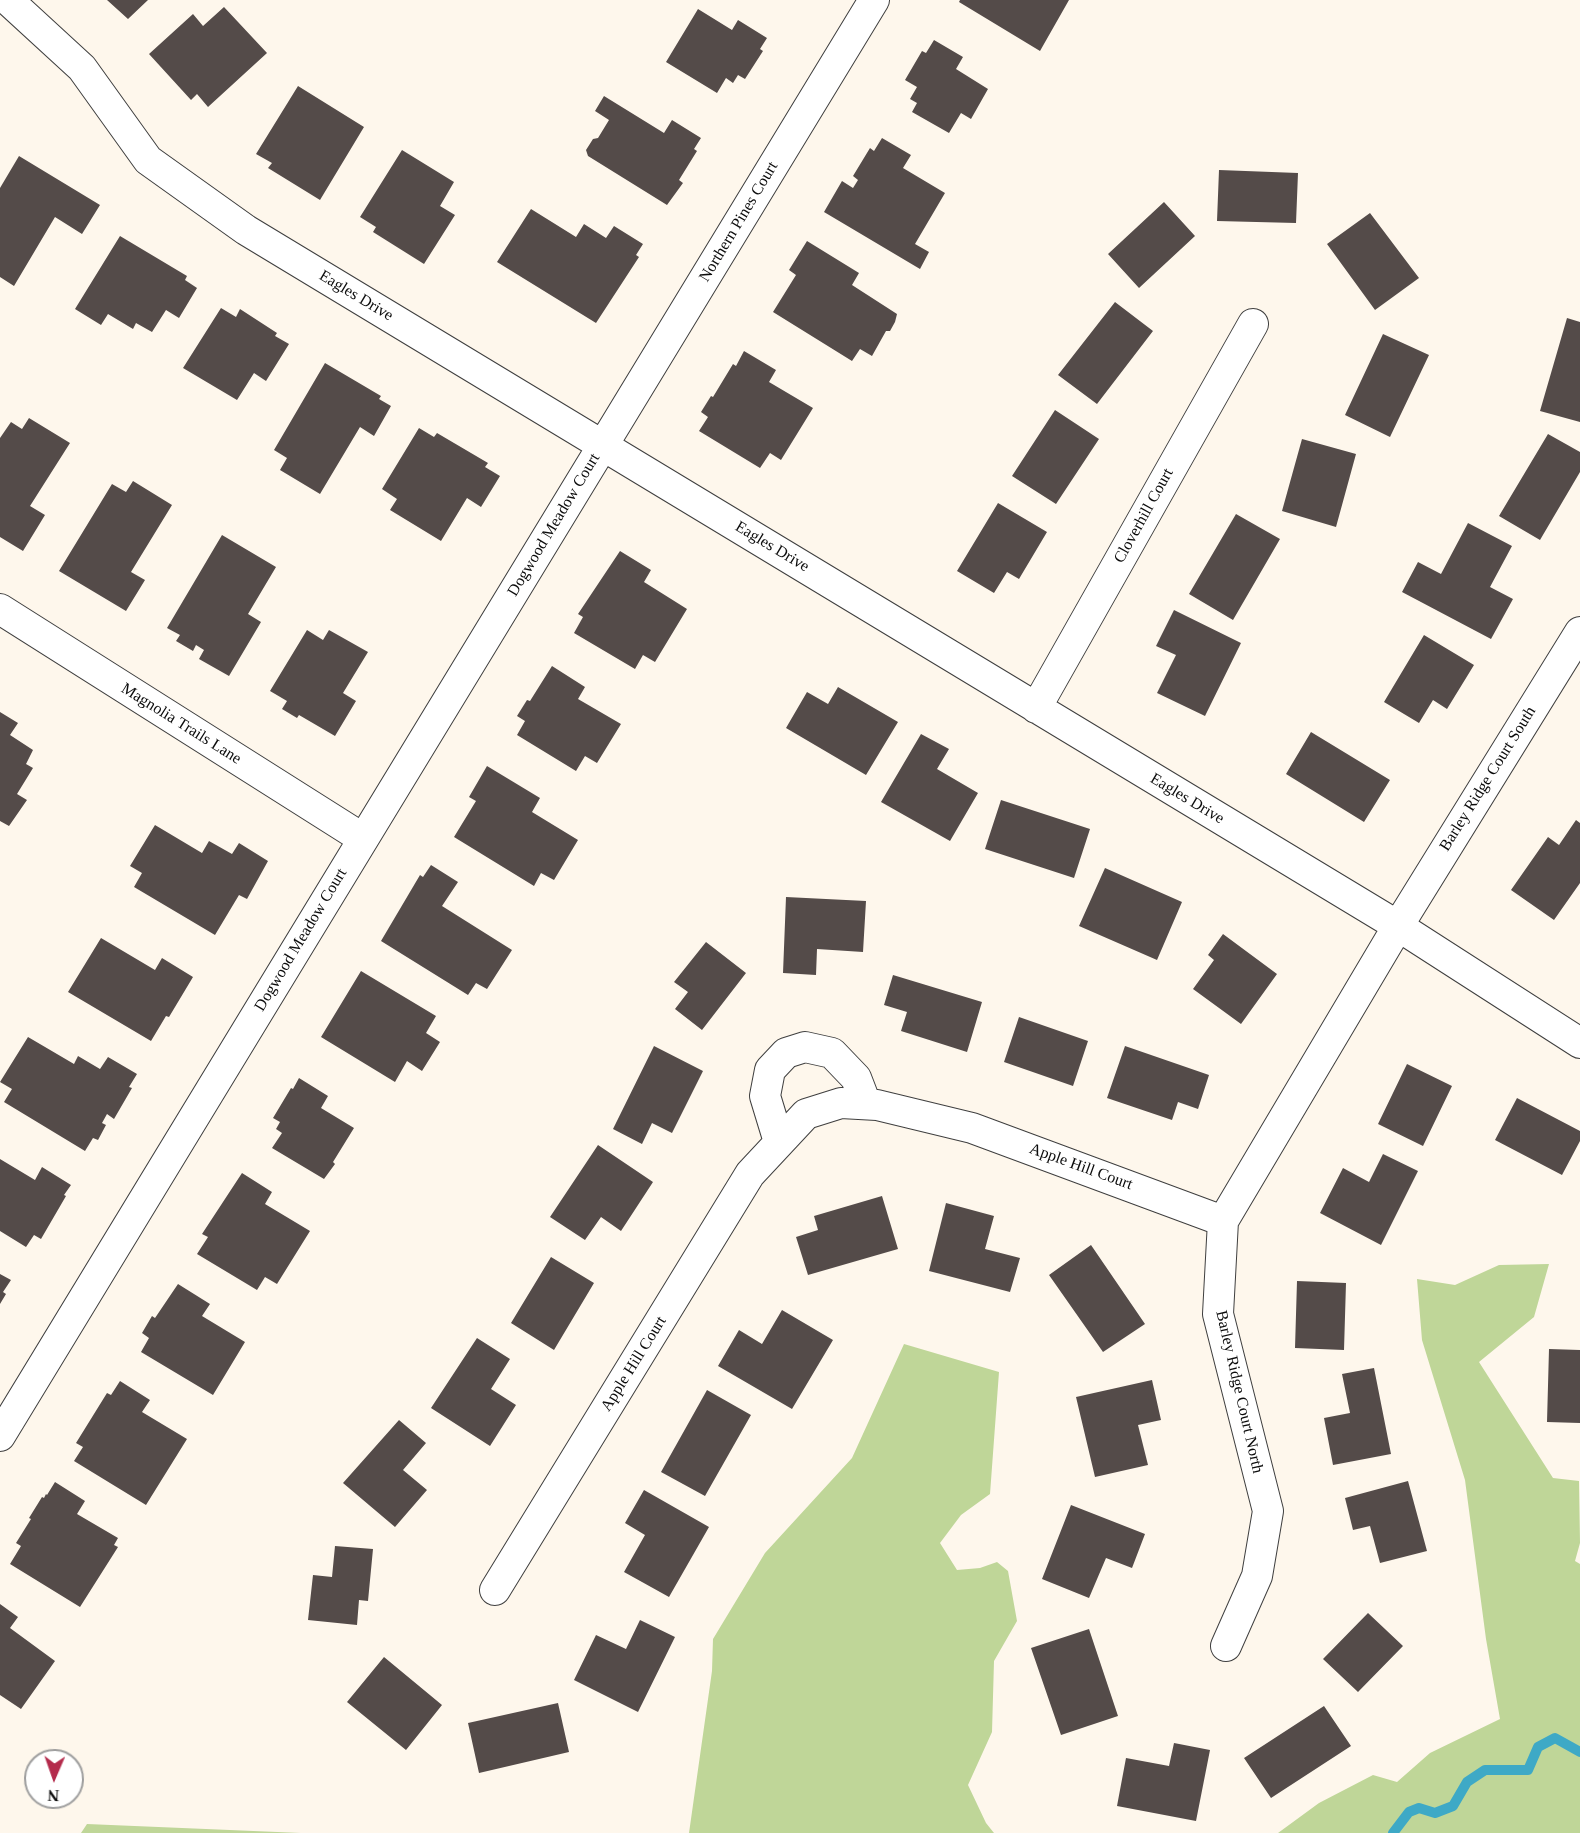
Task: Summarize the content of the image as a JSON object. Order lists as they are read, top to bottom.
{
  "streets": {
    "street": [
      "Northern Pines Court",
      "Eagles Drive",
      "Cloverhill Court",
      "Dogwood Meadow Court",
      "Magnolia Trails Lane",
      "Barley Ridge Court South",
      "Apple Hill Court",
      "Barley Ridge Court North"
    ]
  },
  "crossings": [
    ["Northern Pines Court", "Eagles Drive"],
    ["Northern Pines Court", "Dogwood Meadow Court"],
    ["Eagles Drive", "Cloverhill Court"],
    ["Eagles Drive", "Dogwood Meadow Court"],
    ["Eagles Drive", "Barley Ridge Court South"],
    ["Eagles Drive", "Barley Ridge Court North"],
    ["Dogwood Meadow Court", "Magnolia Trails Lane"],
    ["Barley Ridge Court South", "Barley Ridge Court North"],
    ["Apple Hill Court", "Barley Ridge Court North"]
  ],
  "north": "bottom"
}
